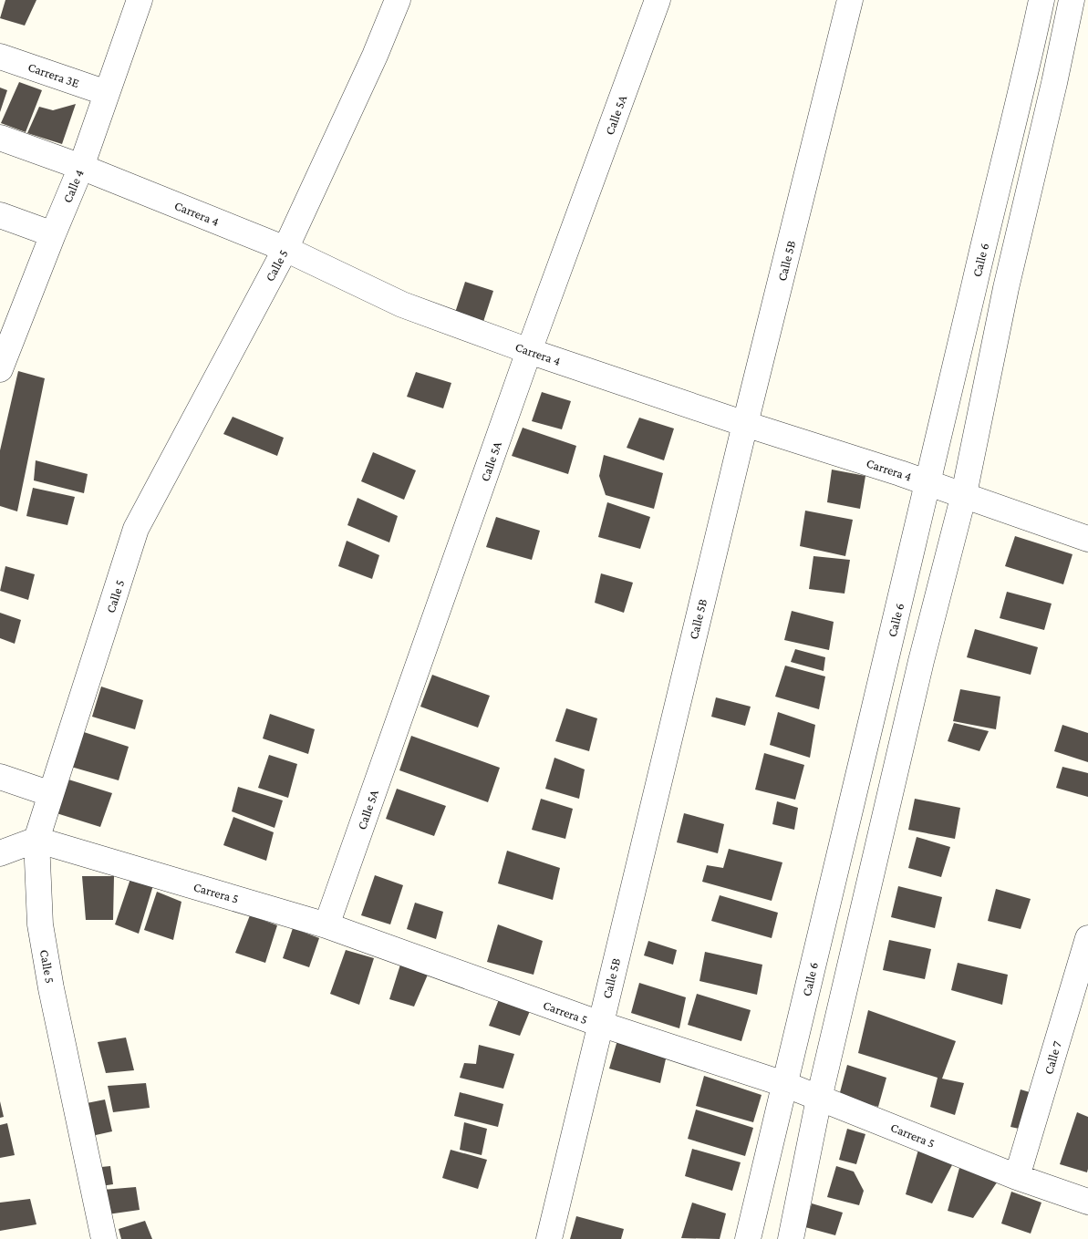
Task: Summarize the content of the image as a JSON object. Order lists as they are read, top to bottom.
{
  "streets": {
    "street": [
      "Carrera 3E",
      "Calle 5A",
      "Calle 4",
      "Carrera 4",
      "Calle 6",
      "Calle 5B",
      "Calle 5",
      "Carrera 5",
      "Calle 7"
    ]
  },
  "crossings": [
    ["Carrera 3E", "Calle 4"],
    ["Calle 5A", "Carrera 4"],
    ["Calle 5A", "Carrera 5"],
    ["Calle 4", "Carrera 4"],
    ["Carrera 4", "Calle 6"],
    ["Carrera 4", "Calle 5B"],
    ["Carrera 4", "Calle 5"],
    ["Calle 6", "Carrera 5"],
    ["Calle 5B", "Carrera 5"],
    ["Calle 5", "Carrera 5"],
    ["Carrera 5", "Calle 7"]
  ]
}
